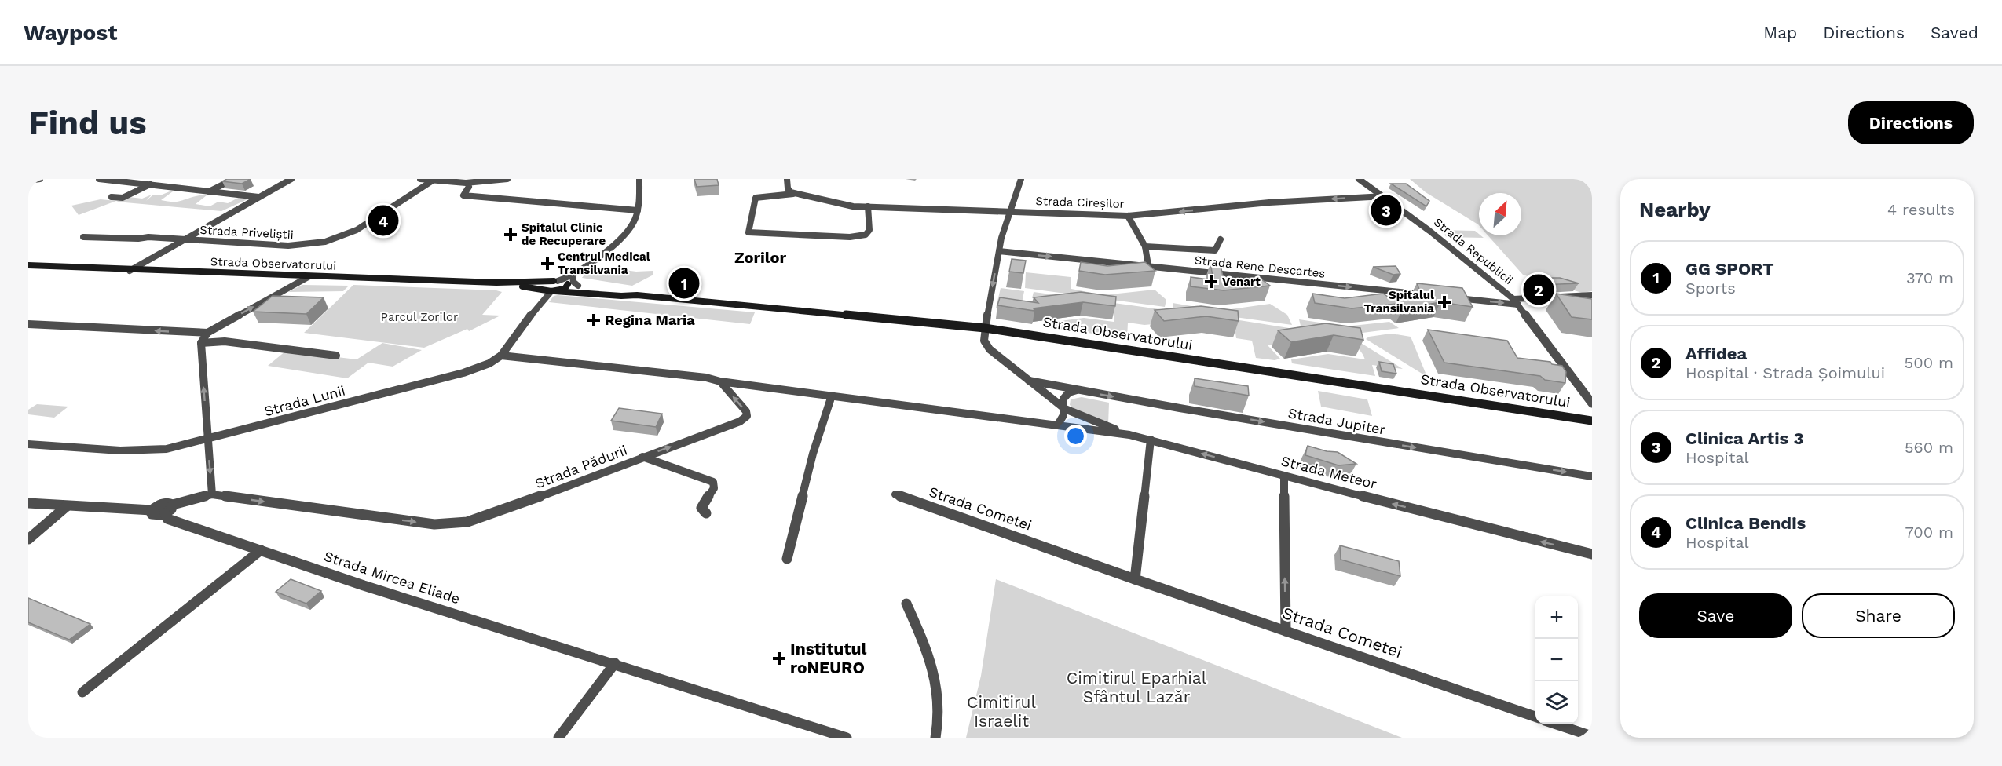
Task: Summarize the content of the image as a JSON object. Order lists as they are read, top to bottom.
{
  "streets": {
    "main road": ["Strada Observatorului"],
    "street": [
      "Strada Cireșilor",
      "Strada Priveliștii",
      "Strada Republicii",
      "Strada Rene Descartes",
      "Strada Lunii",
      "Strada Jupiter",
      "Strada Pădurii",
      "Strada Meteor",
      "Strada Cometei",
      "Strada Mircea Eliade"
    ]
  },
  "crossings": [
    ["Strada Cireșilor", "Strada Republicii"],
    ["Strada Observatorului", "Strada Lunii"],
    ["Strada Observatorului", "Strada Jupiter"],
    ["Strada Jupiter", "Strada Meteor"],
    ["Strada Pădurii", "Strada Meteor"],
    ["Strada Pădurii", "Strada Mircea Eliade"]
  ],
  "one_way": [
    "Strada Rene Descartes",
    "Strada Jupiter",
    "Strada Pădurii",
    "Strada Meteor"
  ],
  "districts": ["Zorilor"],
  "parks": ["Parcul Zorilor", "Cimitirul Eparhial Sfântul Lazăr", "Cimitirul Israelit"],
  "places": {
    "health": [
      "Spitalul Clinic de Recuperare",
      "Centrul Medical Transilvania",
      "Venart",
      "Spitalul Transilvania",
      "Regina Maria",
      "Institutul roNEURO"
    ]
  },
  "north": "top right",
  "page": {
    "header": "Waypost",
    "nav": ["Map", "Directions", "Saved"],
    "buttons": [
      "Directions",
      ["Save", "Share"]
    ],
    "title": "Find us",
    "heading": ["Nearby", "4 results"],
    "pins": [
      "3",
      "4",
      "1",
      "2"
    ],
    "list": [
      {
        "mark": "1",
        "name": "GG SPORT",
        "note": "Sports",
        "value": "370 m"
      },
      {
        "mark": "2",
        "name": "Affidea",
        "note": "Hospital · Strada Șoimului",
        "value": "500 m"
      },
      {
        "mark": "3",
        "name": "Clinica Artis 3",
        "note": "Hospital",
        "value": "560 m"
      },
      {
        "mark": "4",
        "name": "Clinica Bendis",
        "note": "Hospital",
        "value": "700 m"
      }
    ],
    "map_buttons": ["+", "−"]
  }
}
